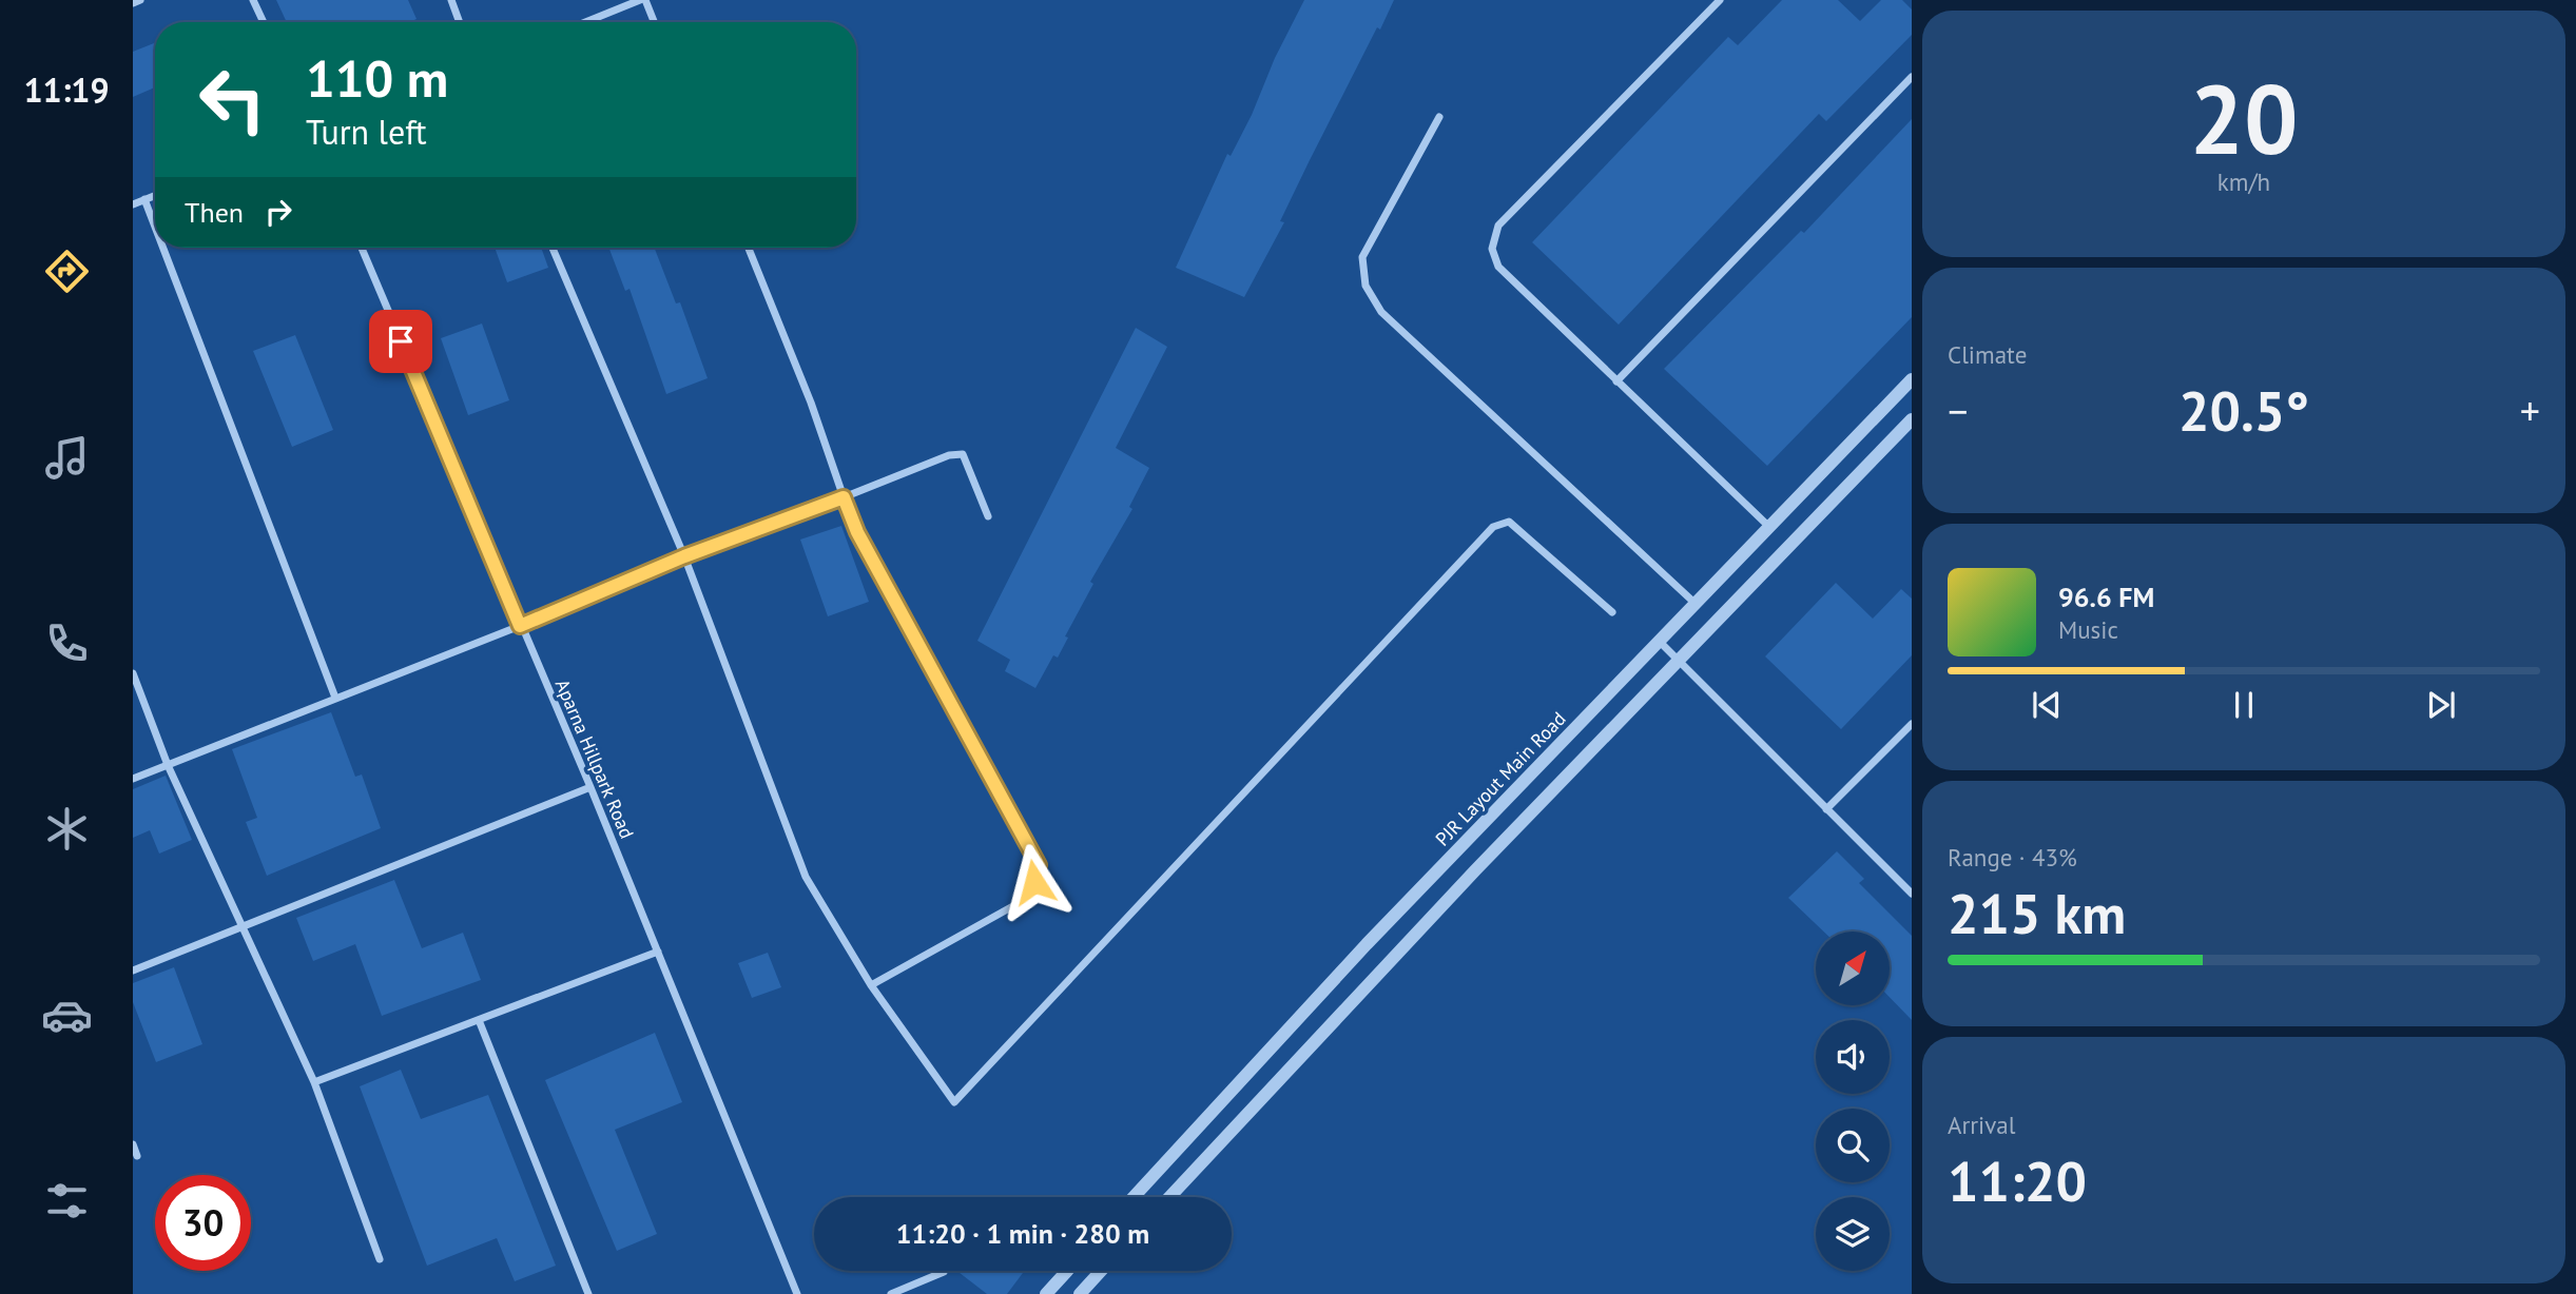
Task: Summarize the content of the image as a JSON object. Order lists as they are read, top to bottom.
{
  "streets": {
    "street": ["Aparna Hillpark Road", "PJR Layout Main Road"]
  },
  "north": "top right",
  "page": {
    "tabs": "11:19",
    "tile": [
      ["20", "km/h"],
      "Climate",
      ["Range · 43%", "215 km"],
      ["Arrival", "11:20"]
    ],
    "turn": ["110 m", "Turn left"],
    "then": "Then",
    "heat": ["−", "20.5°", "+"],
    "song": ["96.6 FM", "Music"],
    "limit": "30",
    "trip": "11:20 · 1 min · 280 m"
  }
}
